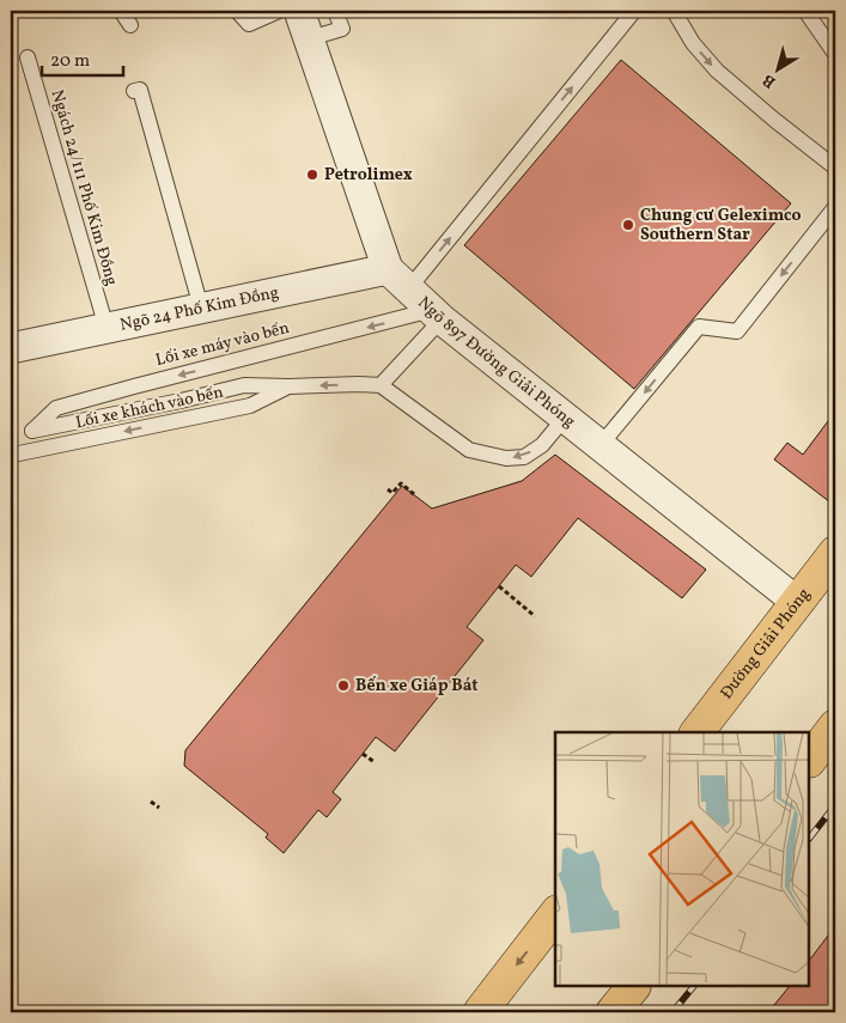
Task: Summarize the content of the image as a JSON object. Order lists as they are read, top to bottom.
{
  "streets": {
    "main road": ["Đường Giải Phóng"],
    "street": ["Ngõ 24 Phố Kim Đồng", "Ngõ 897 Đường Giải Phóng"],
    "lane": ["Ngách 24/111 Phố Kim Đồng", "Lối xe máy vào bến", "Lối xe khách vào bến"]
  },
  "crossings": [
    ["Ngách 24/111 Phố Kim Đồng", "Ngõ 24 Phố Kim Đồng"],
    ["Ngõ 24 Phố Kim Đồng", "Ngõ 897 Đường Giải Phóng"],
    ["Lối xe máy vào bến", "Ngõ 897 Đường Giải Phóng"],
    ["Lối xe máy vào bến", "Lối xe khách vào bến"],
    ["Ngõ 897 Đường Giải Phóng", "Đường Giải Phóng"]
  ],
  "one_way": ["Lối xe khách vào bến"],
  "places": ["Petrolimex", "Chung cư Geleximco Southern Star", "Bến xe Giáp Bát"],
  "scale_bar": "20 m",
  "north": "bottom left"
}
